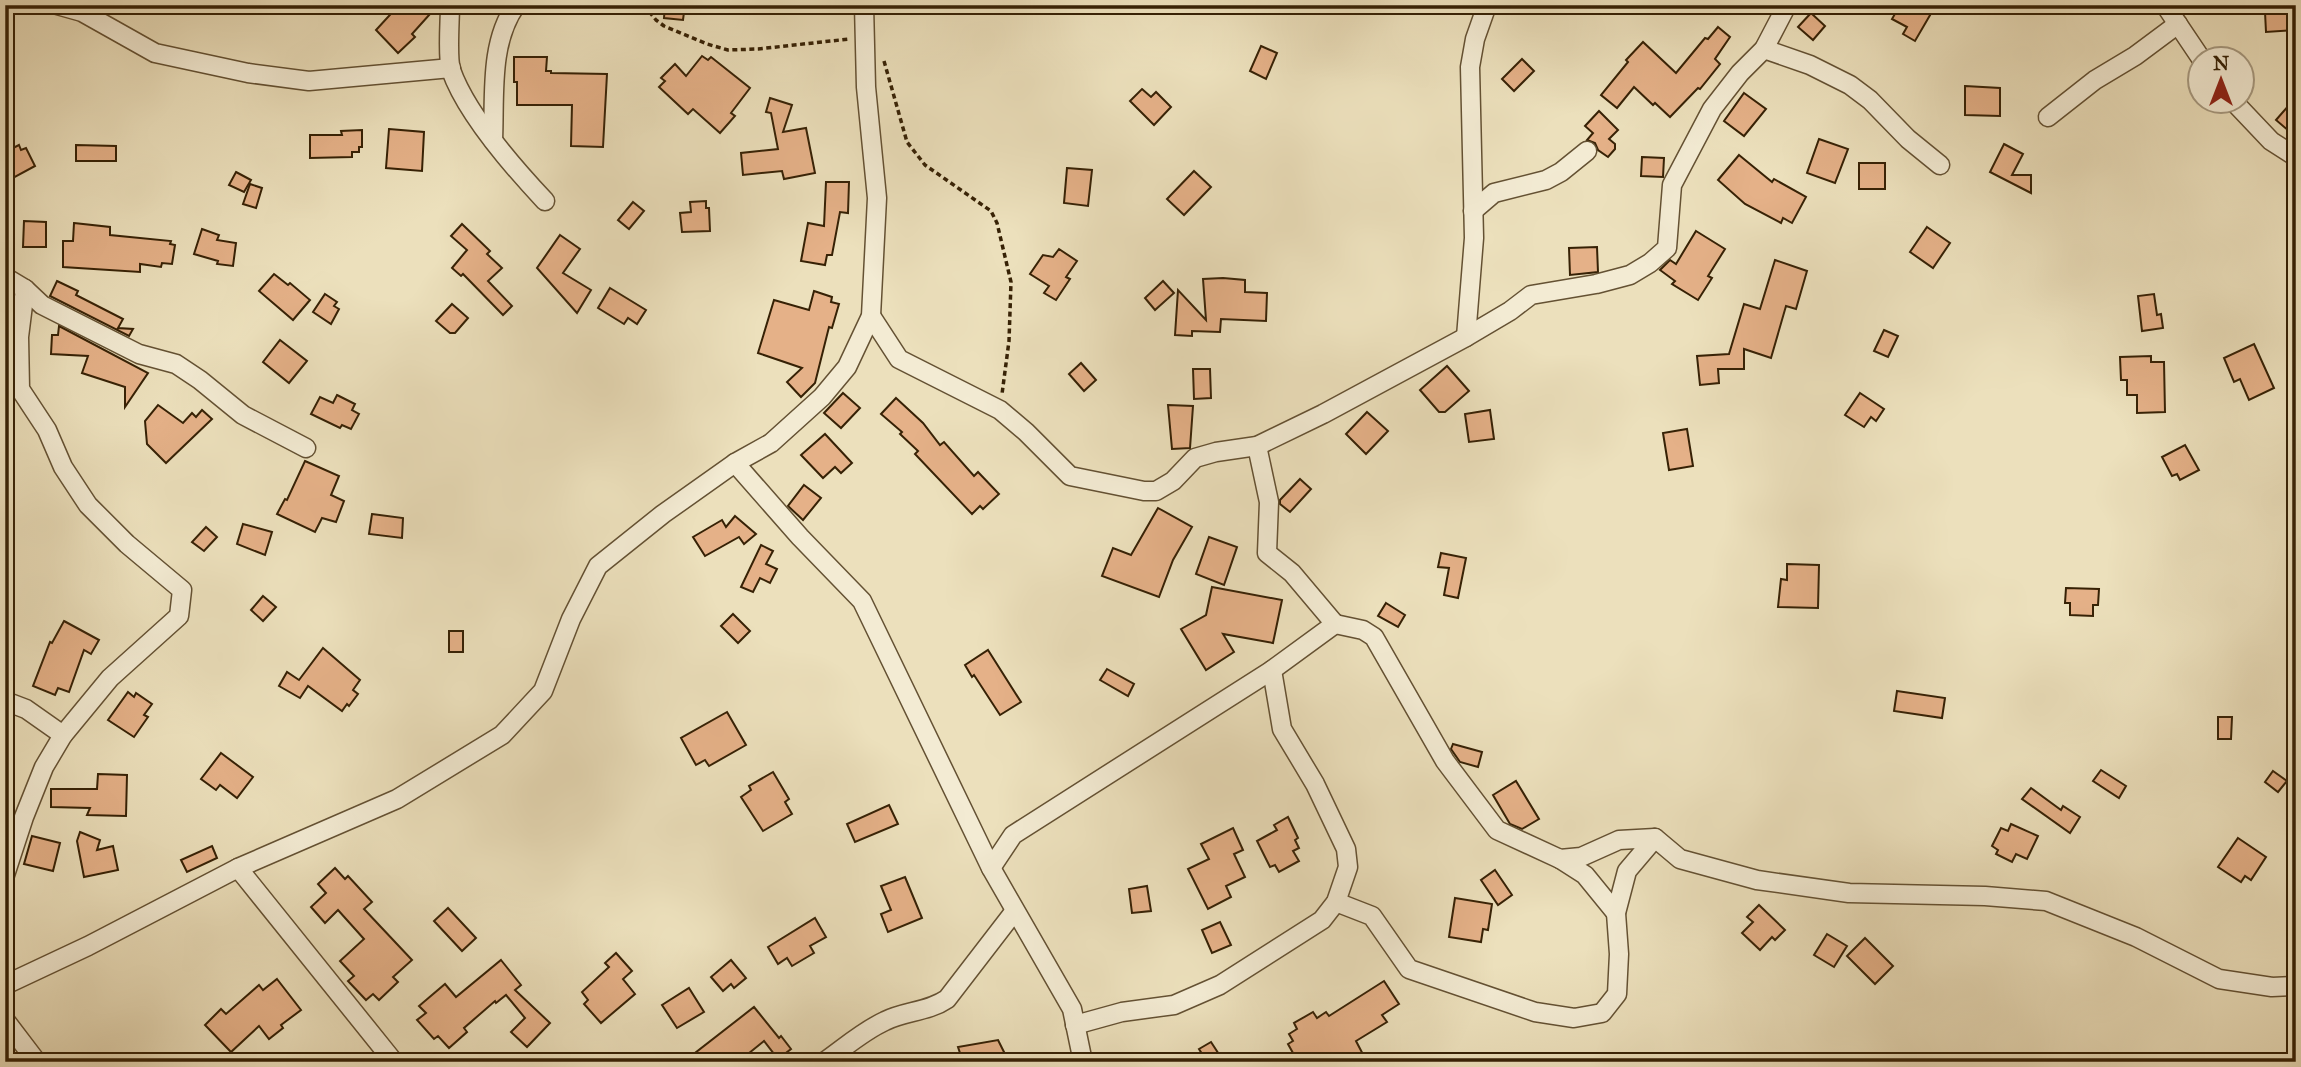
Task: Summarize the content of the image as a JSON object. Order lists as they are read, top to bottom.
{
  "north": "top"
}
